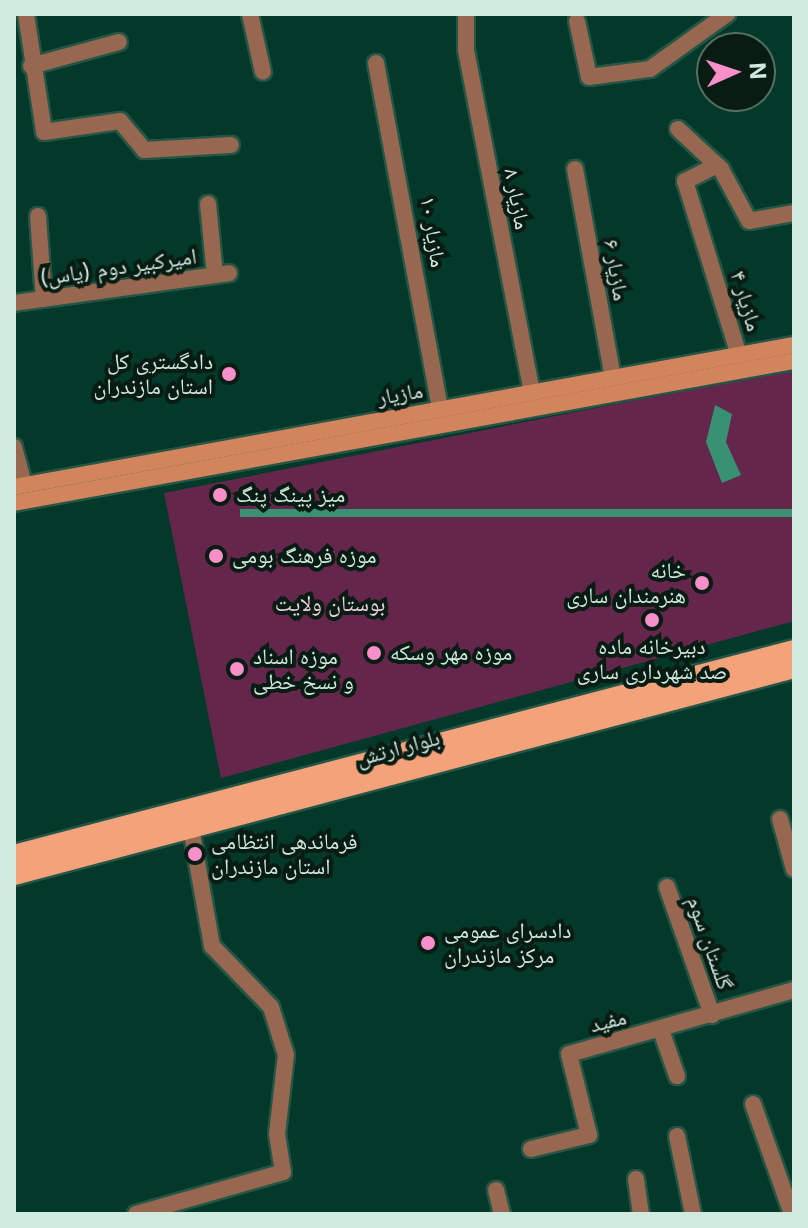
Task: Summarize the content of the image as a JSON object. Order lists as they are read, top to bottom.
{
  "streets": {
    "main road": ["مازیار", "بلوار ارتش"],
    "street": [
      "مازیار ٨",
      "مازیار ١٠",
      "امیرکبیر دوم (یاس)",
      "مازیار ۶",
      "مازیار ۴",
      "گلستان سوم",
      "مفید"
    ]
  },
  "crossings": [
    ["مازیار ٨", "مازیار"],
    ["مازیار ١٠", "مازیار"],
    ["مازیار ۶", "مازیار"],
    ["مازیار ۴", "مازیار"],
    ["گلستان سوم", "مفید"]
  ],
  "parks": ["بوستان ولایت"],
  "places": [
    "دادگستری کل استان مازندران",
    "میز پینگ پنگ",
    "موزه فرهنگ بومی",
    "خانه هنرمندان ساری",
    "دبیرخانه ماده صد شهرداری ساری",
    "موزه مهر وسکه",
    "موزه اسناد و نسخ خطی",
    "فرماندهی انتظامی استان مازندران",
    "دادسرای عمومی مرکز مازندران"
  ],
  "north": "right"
}
